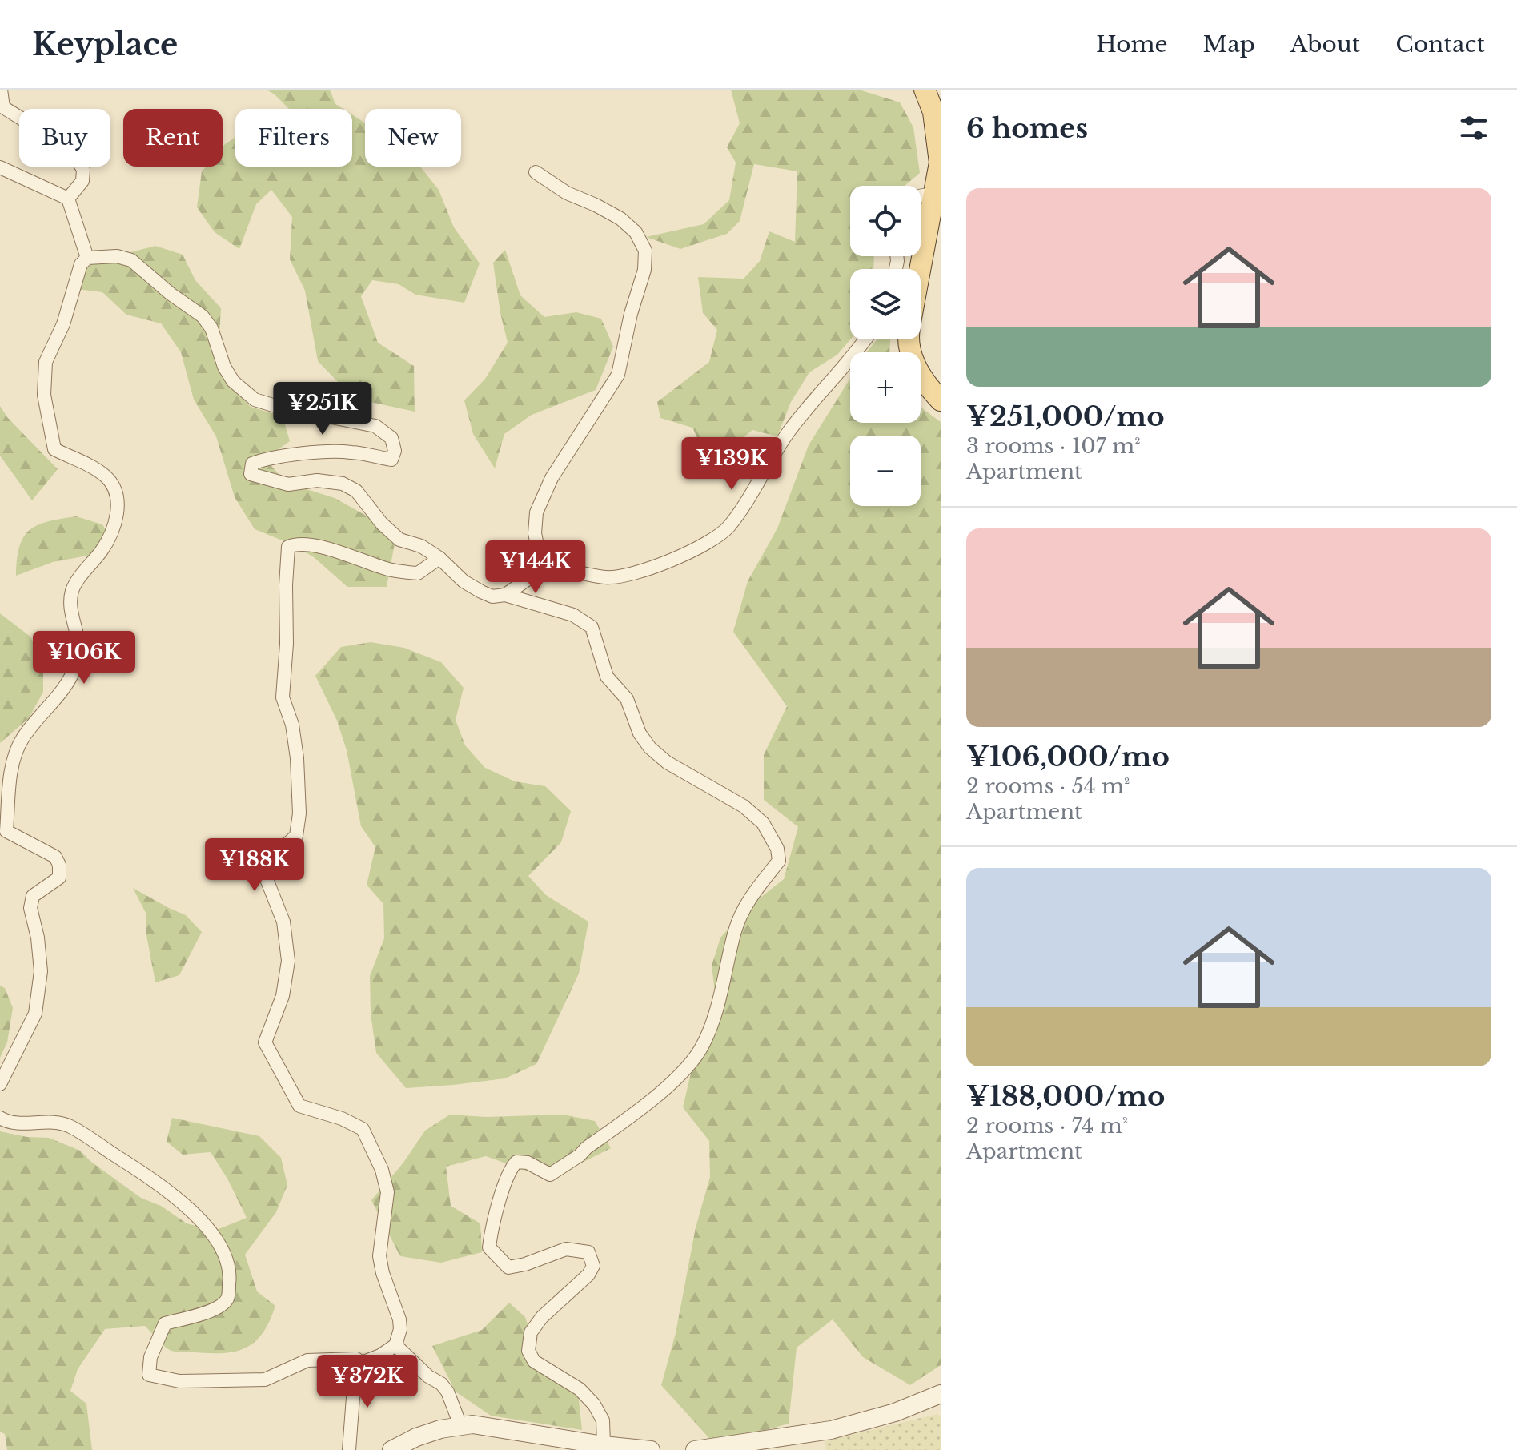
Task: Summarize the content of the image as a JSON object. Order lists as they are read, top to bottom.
{
  "page": {
    "header": "Keyplace",
    "nav": [
      "Home",
      "Map",
      "About",
      "Contact"
    ],
    "heading": "6 homes",
    "chip": [
      "Buy",
      "Rent",
      "Filters",
      "New"
    ],
    "list": [
      {
        "name": "¥251,000/mo",
        "note": "3 rooms · 107 m² · Apartment"
      },
      {
        "name": "¥106,000/mo",
        "note": "2 rooms · 54 m² · Apartment"
      },
      {
        "name": "¥188,000/mo",
        "note": "2 rooms · 74 m² · Apartment"
      }
    ],
    "map_buttons": ["+", "−"],
    "price": [
      "¥251K",
      "¥139K",
      "¥144K",
      "¥106K",
      "¥188K",
      "¥372K"
    ]
  }
}
